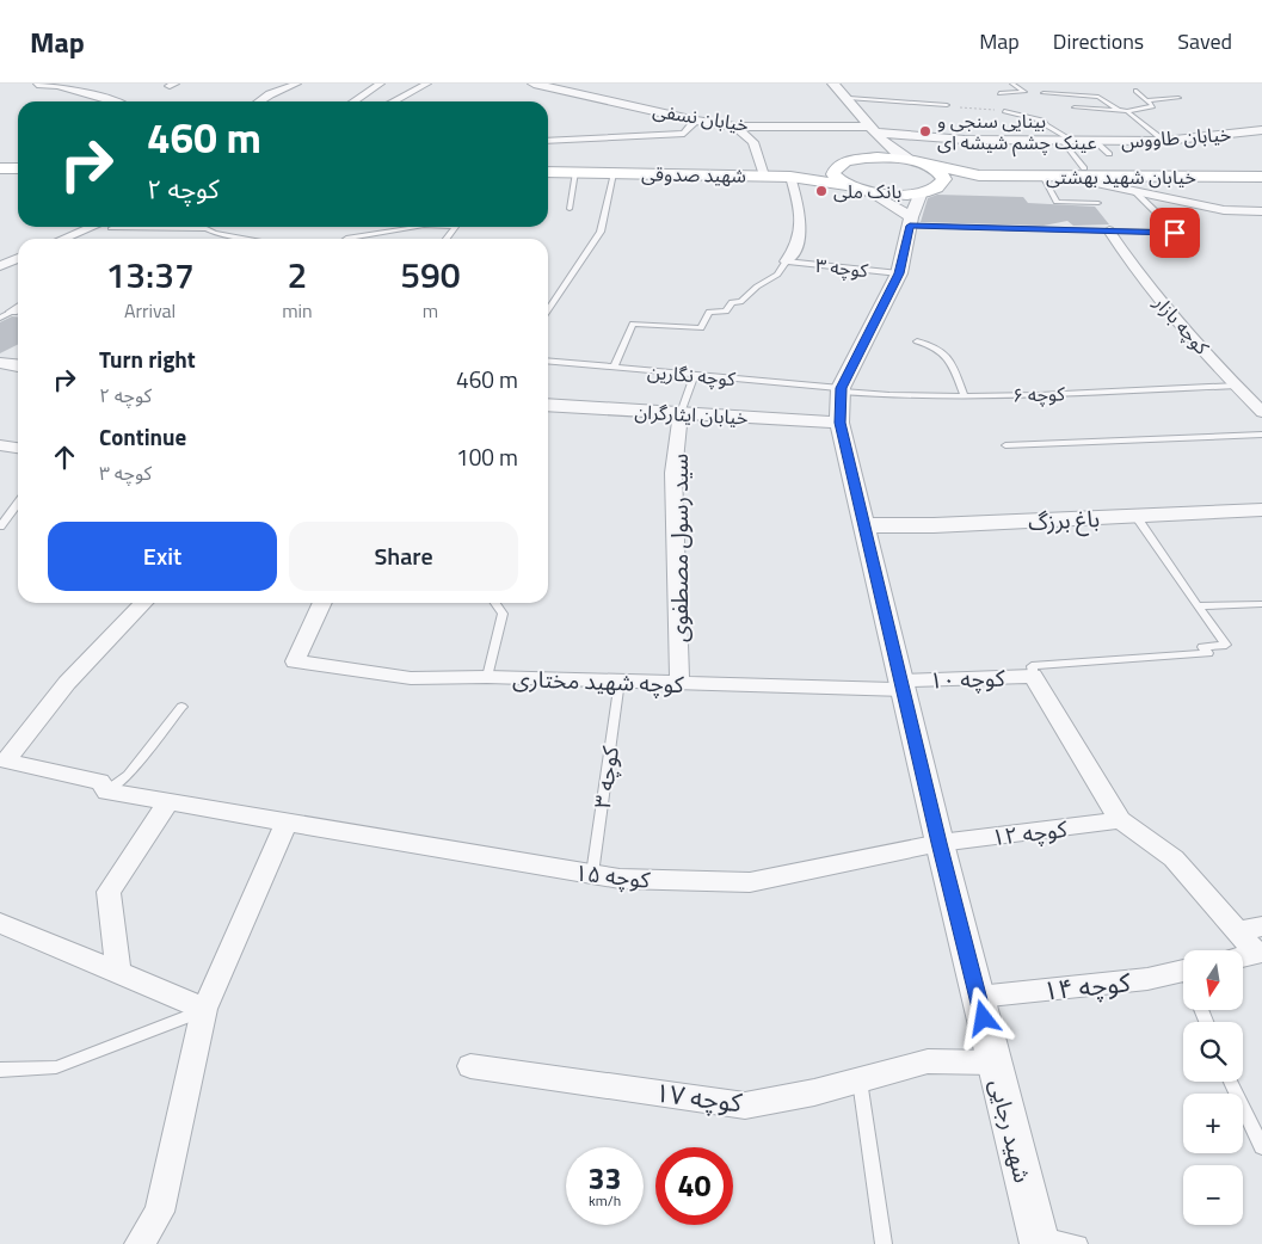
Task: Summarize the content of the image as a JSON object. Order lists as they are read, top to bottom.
{
  "streets": {
    "main road": ["شهید صدوقی", "خیابان شهید بهشتی"],
    "street": [
      "خیابان نسفی",
      "خیابان طاووس",
      "کوچه بازار",
      "خیابان ایثارگران",
      "باغ برزگ",
      "سید رسول مصطفوی",
      "کوچه ۱۰",
      "کوچه شهید مختاری",
      "کوچه ۱۲",
      "کوچه ۱۵",
      "کوچه ۱۴",
      "کوچه ۱۷",
      "شهید رجایی"
    ],
    "lane": ["کوچه ۳", "کوچه نگارین", "کوچه ۶"]
  },
  "crossings": [
    ["خیابان نسفی", "خیابان طاووس"],
    ["شهید صدوقی", "خیابان شهید بهشتی"],
    ["شهید صدوقی", "شهید رجایی"],
    ["کوچه ۳", "کوچه شهید مختاری"],
    ["کوچه ۳", "کوچه ۱۵"],
    ["کوچه ۳", "شهید رجایی"],
    ["کوچه بازار", "کوچه ۶"],
    ["کوچه نگارین", "کوچه ۶"],
    ["کوچه نگارین", "شهید رجایی"],
    ["کوچه ۶", "شهید رجایی"],
    ["خیابان ایثارگران", "سید رسول مصطفوی"],
    ["خیابان ایثارگران", "شهید رجایی"],
    ["باغ برزگ", "شهید رجایی"],
    ["سید رسول مصطفوی", "کوچه شهید مختاری"],
    ["کوچه ۱۰", "کوچه شهید مختاری"],
    ["کوچه ۱۰", "شهید رجایی"],
    ["کوچه شهید مختاری", "شهید رجایی"],
    ["کوچه ۱۲", "کوچه ۱۵"],
    ["کوچه ۱۲", "شهید رجایی"],
    ["کوچه ۱۵", "شهید رجایی"],
    ["کوچه ۱۴", "شهید رجایی"],
    ["کوچه ۱۷", "شهید رجایی"]
  ],
  "places": ["بینایی سنجی و عینک چشم شیشه ای", "بانک ملی"],
  "north": "bottom",
  "page": {
    "header": "Map",
    "nav": ["Map", "Directions", "Saved"],
    "turn": ["460 m", "کوچه ۲"],
    "eta": [
      "13:37",
      "Arrival",
      "2",
      "min",
      "590",
      "m"
    ],
    "list": [
      {
        "name": "Turn right",
        "note": "کوچه ۲",
        "value": "460 m"
      },
      {
        "name": "Continue",
        "note": "کوچه ۳",
        "value": "100 m"
      }
    ],
    "buttons": ["Exit", "Share"],
    "map_buttons": ["+", "−"],
    "speed": "33 km/h",
    "limit": "40"
  }
}
